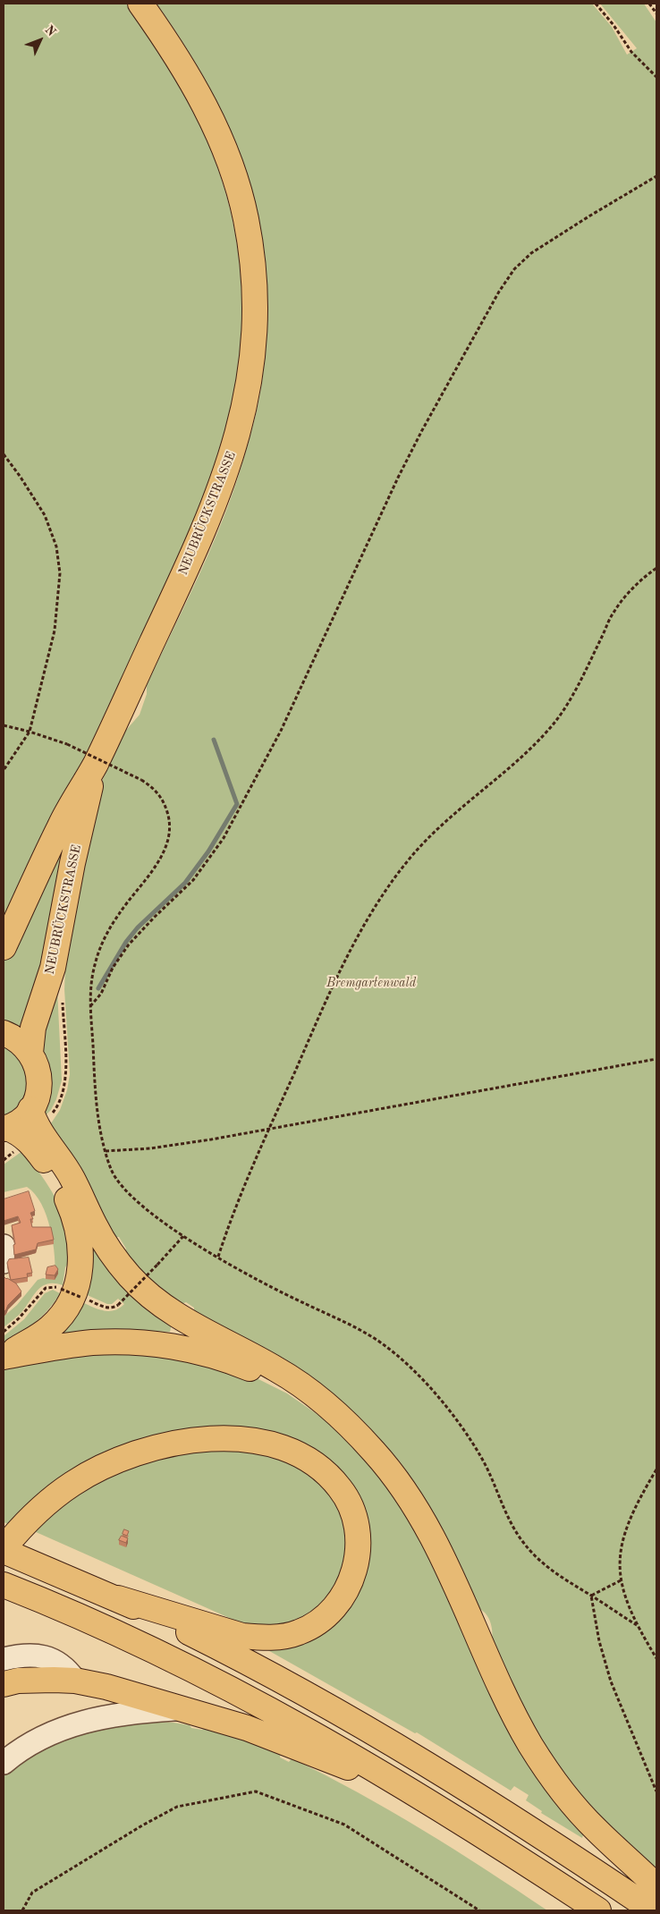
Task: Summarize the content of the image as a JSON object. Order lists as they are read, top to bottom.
{
  "streets": {
    "main road": ["NEUBRÜCKSTRASSE"]
  },
  "parks": ["Bremgartenwald"],
  "north": "top right"
}
